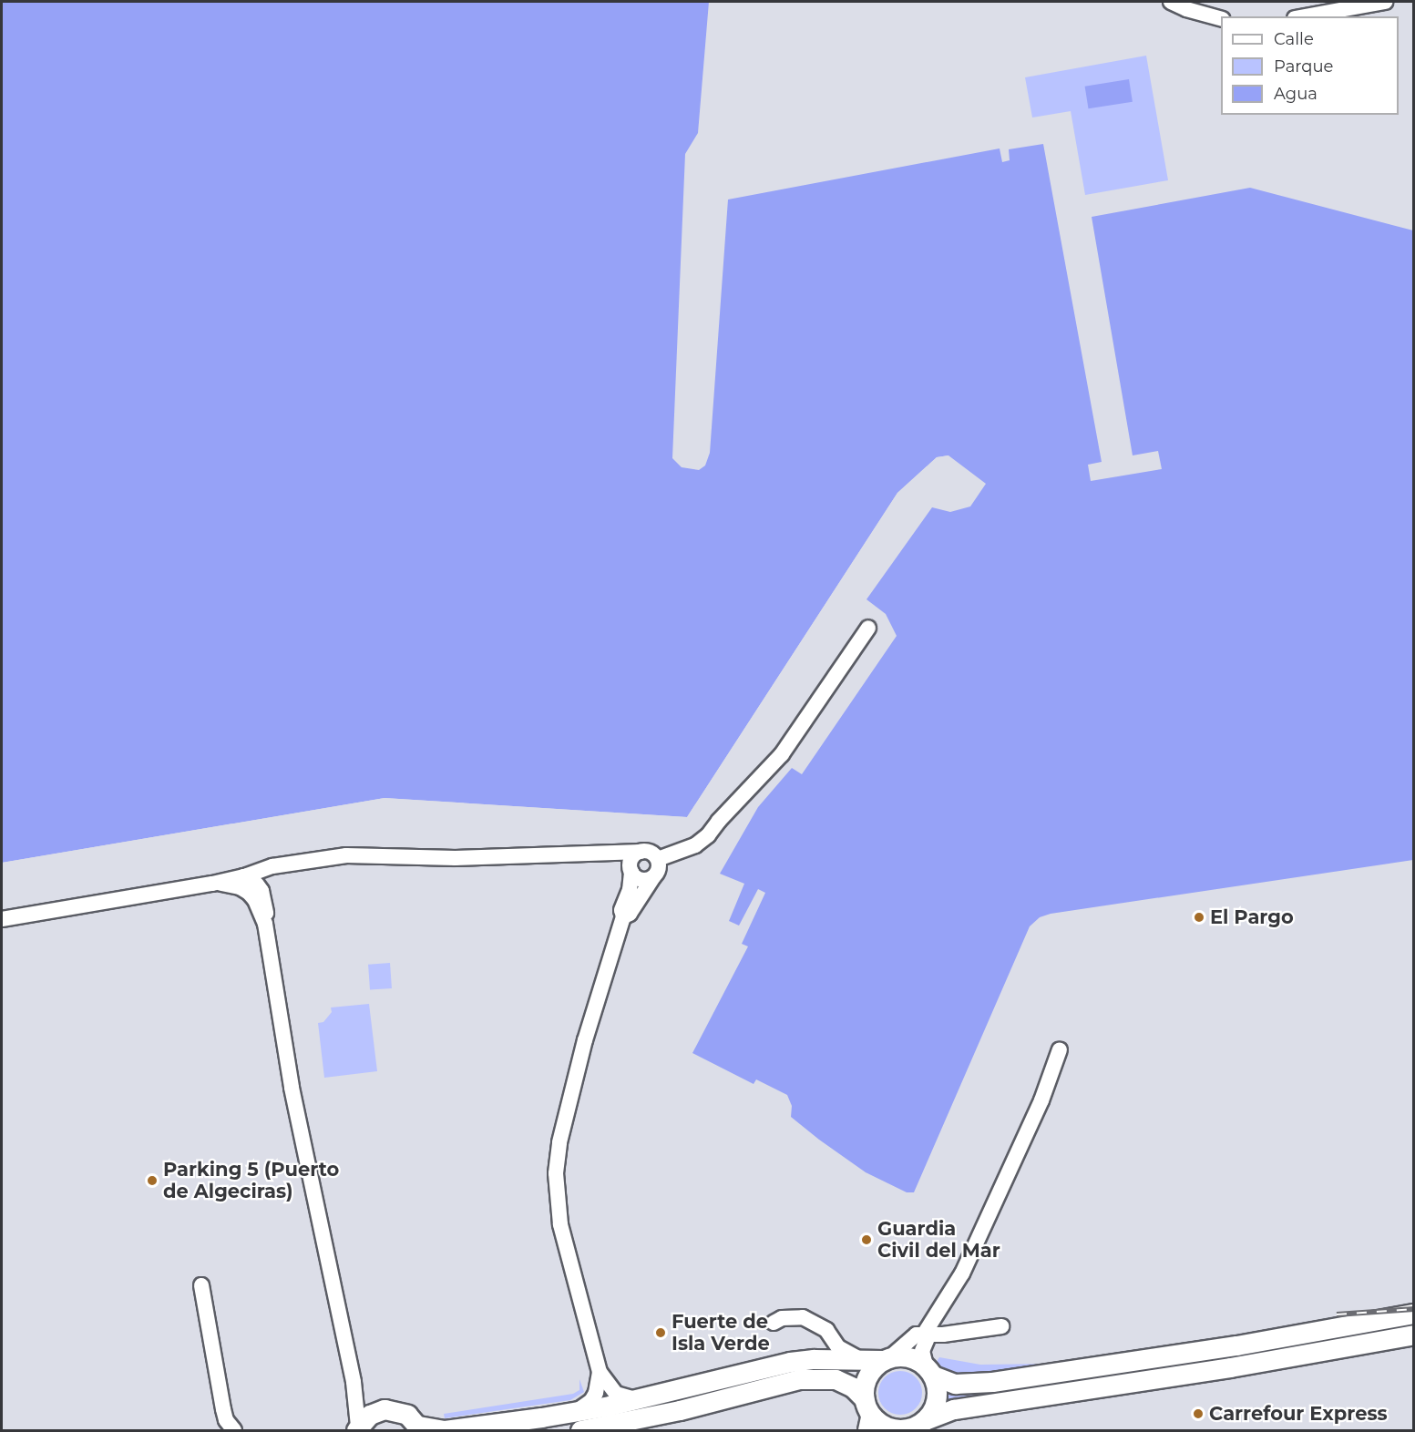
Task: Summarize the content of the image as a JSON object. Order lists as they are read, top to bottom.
{
  "places": [
    "El Pargo",
    "Parking 5 (Puerto de Algeciras)",
    "Guardia Civil del Mar",
    "Fuerte de Isla Verde",
    "Carrefour Express"
  ],
  "legend": ["Calle", "Parque", "Agua"]
}
